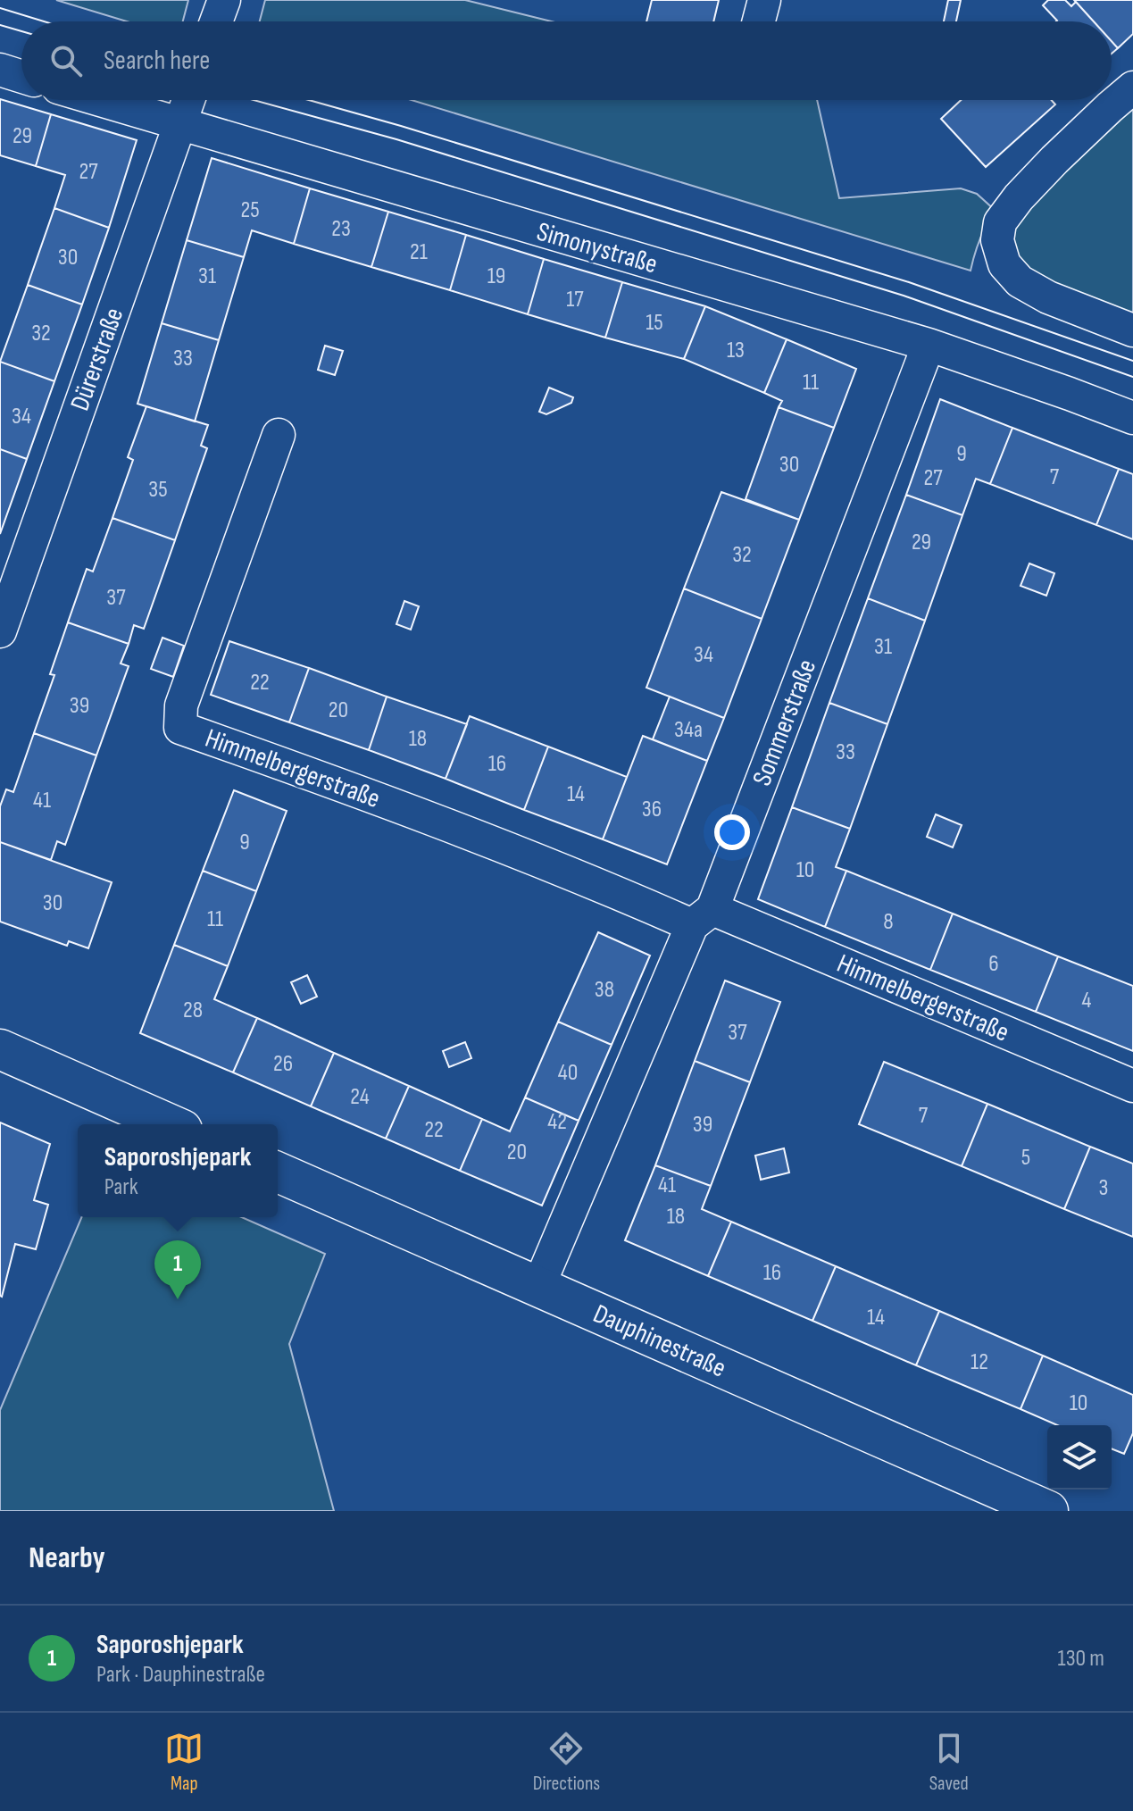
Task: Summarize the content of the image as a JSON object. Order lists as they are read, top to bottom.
{
  "streets": {
    "main road": ["Dauphinestraße"],
    "street": [
      "Simonystraße",
      "Dürerstraße",
      "Sommerstraße",
      "Himmelbergerstraße"
    ]
  },
  "crossings": [
    ["Simonystraße", "Dürerstraße"],
    ["Simonystraße", "Sommerstraße"],
    ["Sommerstraße", "Himmelbergerstraße"],
    ["Sommerstraße", "Dauphinestraße"]
  ],
  "house_numbers": [
    "29",
    "27",
    "25",
    "23",
    "21",
    "30",
    "31",
    "19",
    "17",
    "15",
    "32",
    "13",
    "33",
    "11",
    "34",
    "9",
    "30",
    "7",
    "27",
    "35",
    "29",
    "32",
    "37",
    "31",
    "34",
    "22",
    "39",
    "20",
    "34a",
    "18",
    "33",
    "16",
    "14",
    "41",
    "36",
    "9",
    "10",
    "30",
    "11",
    "8",
    "6",
    "38",
    "4",
    "28",
    "37",
    "26",
    "40",
    "24",
    "7",
    "42",
    "39",
    "22",
    "20",
    "5",
    "41",
    "3",
    "18",
    "16",
    "14",
    "12",
    "10"
  ],
  "page": {
    "search": "Search here",
    "popup": ["Saporoshjepark", "Park"],
    "pins": "1",
    "heading": "Nearby",
    "list": [
      {
        "mark": "1",
        "name": "Saporoshjepark",
        "note": "Park · Dauphinestraße",
        "value": "130 m"
      }
    ],
    "nav": ["Map", "Directions", "Saved"]
  }
}
